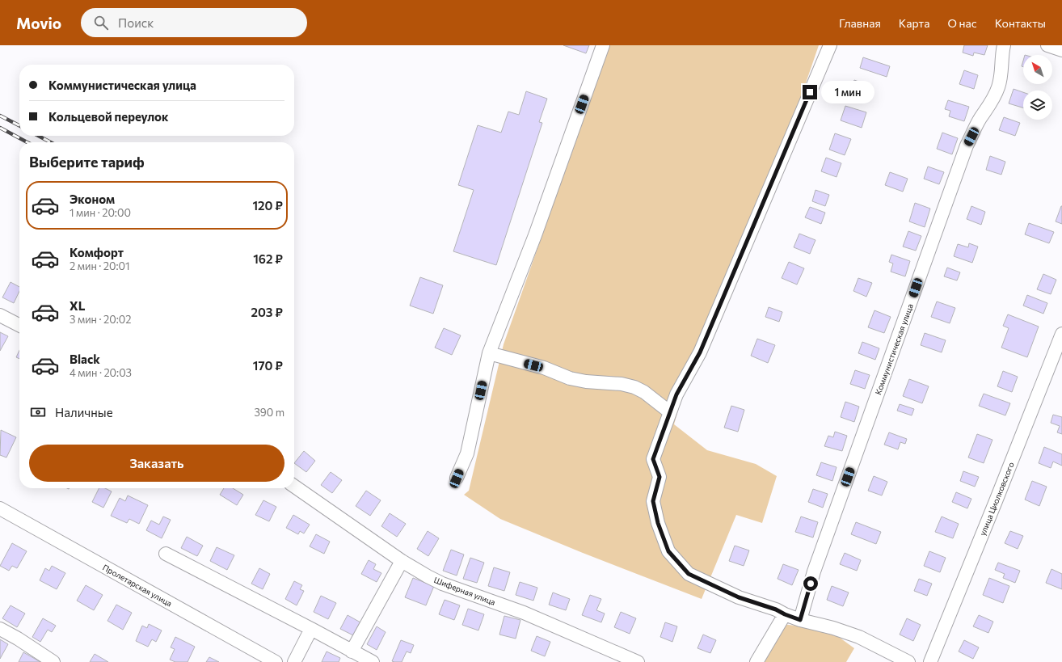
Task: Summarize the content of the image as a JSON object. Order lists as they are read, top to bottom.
{
  "streets": {
    "street": [
      "Коммунистическая улица",
      "улица Циолковского",
      "Пролетарская улица",
      "Шиферная улица"
    ]
  },
  "north": "top left",
  "page": {
    "header": "Movio",
    "search": "Поиск",
    "nav": [
      "Главная",
      "Карта",
      "О нас",
      "Контакты"
    ],
    "banner": ["Коммунистическая улица", "Кольцевой переулок"],
    "bubble": "1 мин",
    "heading": "Выберите тариф",
    "list": [
      {
        "name": "Эконом",
        "note": "1 мин · 20:00",
        "value": "120 ₽"
      },
      {
        "name": "Комфорт",
        "note": "2 мин · 20:01",
        "value": "162 ₽"
      },
      {
        "name": "XL",
        "note": "3 мин · 20:02",
        "value": "203 ₽"
      },
      {
        "name": "Black",
        "note": "4 мин · 20:03",
        "value": "170 ₽"
      }
    ],
    "pay": ["Наличные", "390 m"],
    "buttons": "Заказать"
  }
}
